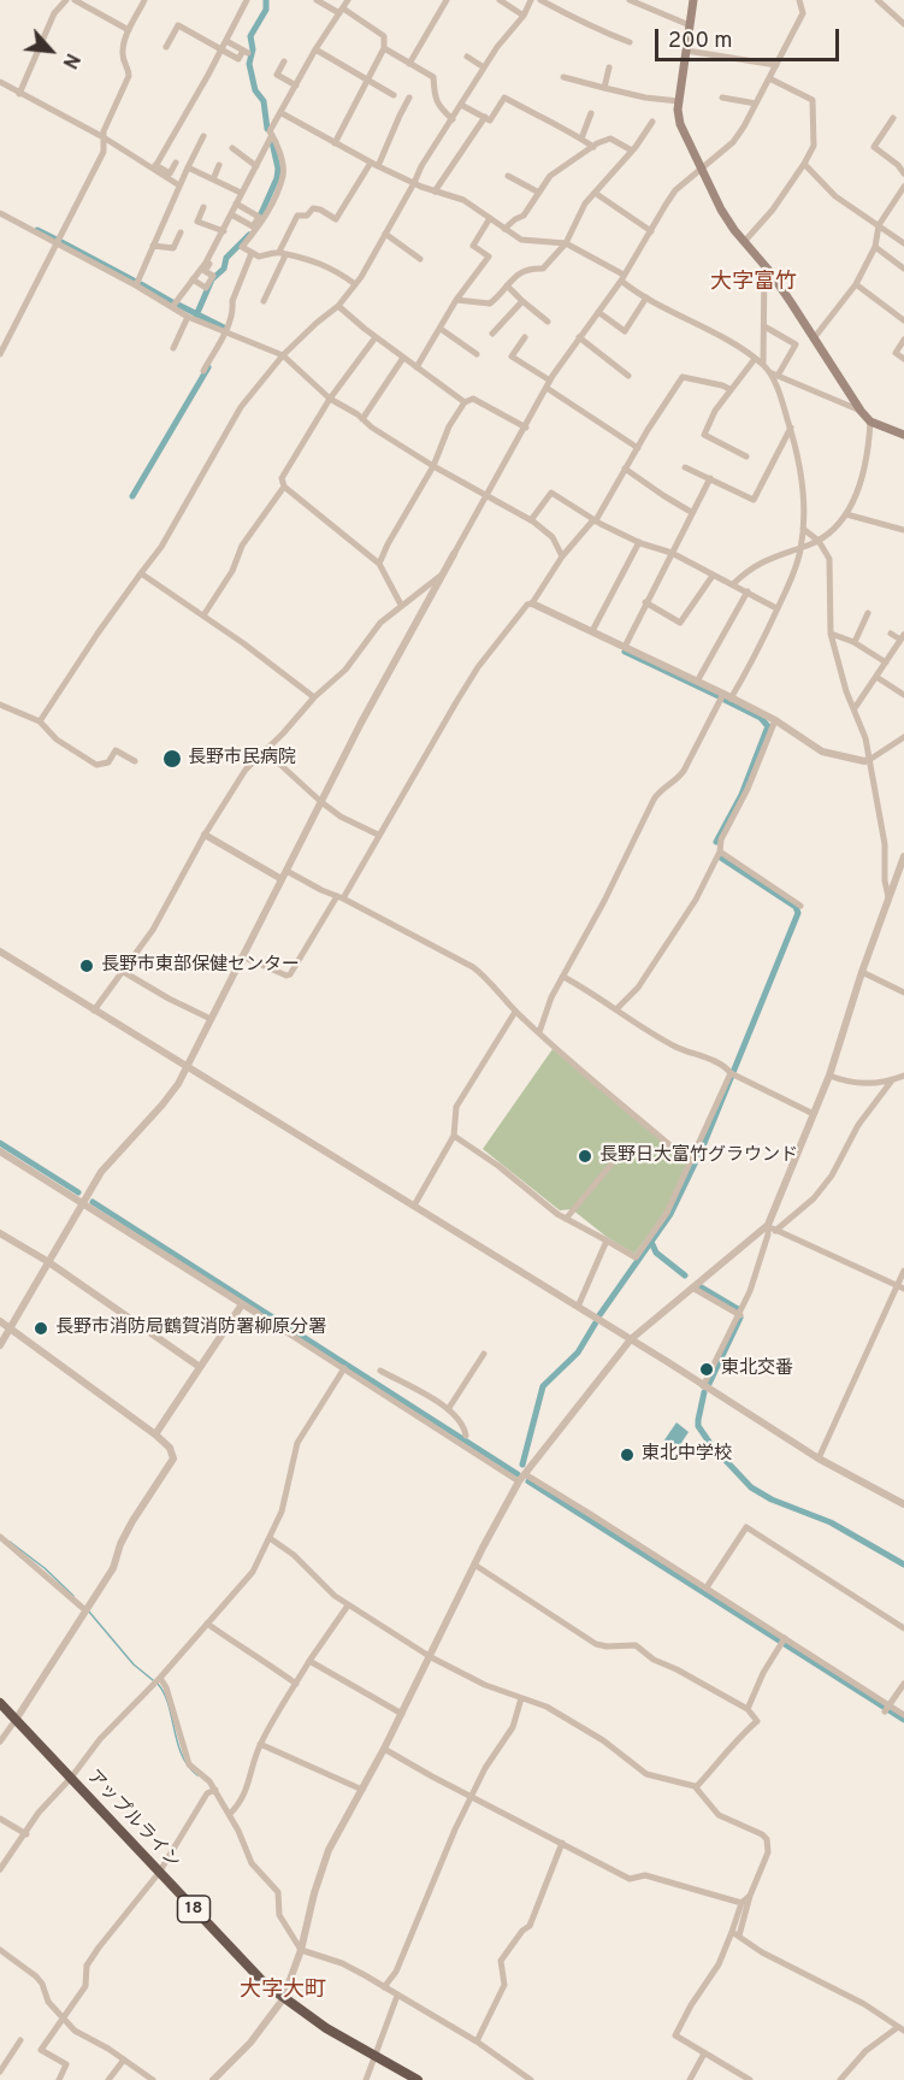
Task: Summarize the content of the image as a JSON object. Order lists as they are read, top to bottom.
{
  "streets": {
    "highway": ["アップルライン", "18"]
  },
  "districts": ["大字富竹", "大字大町"],
  "places": [
    "長野市民病院",
    "長野市東部保健センター",
    "長野日大富竹グラウンド",
    "長野市消防局鶴賀消防署柳原分署",
    "東北交番",
    "東北中学校"
  ],
  "scale_bar": "200 m",
  "north": "bottom right"
}
